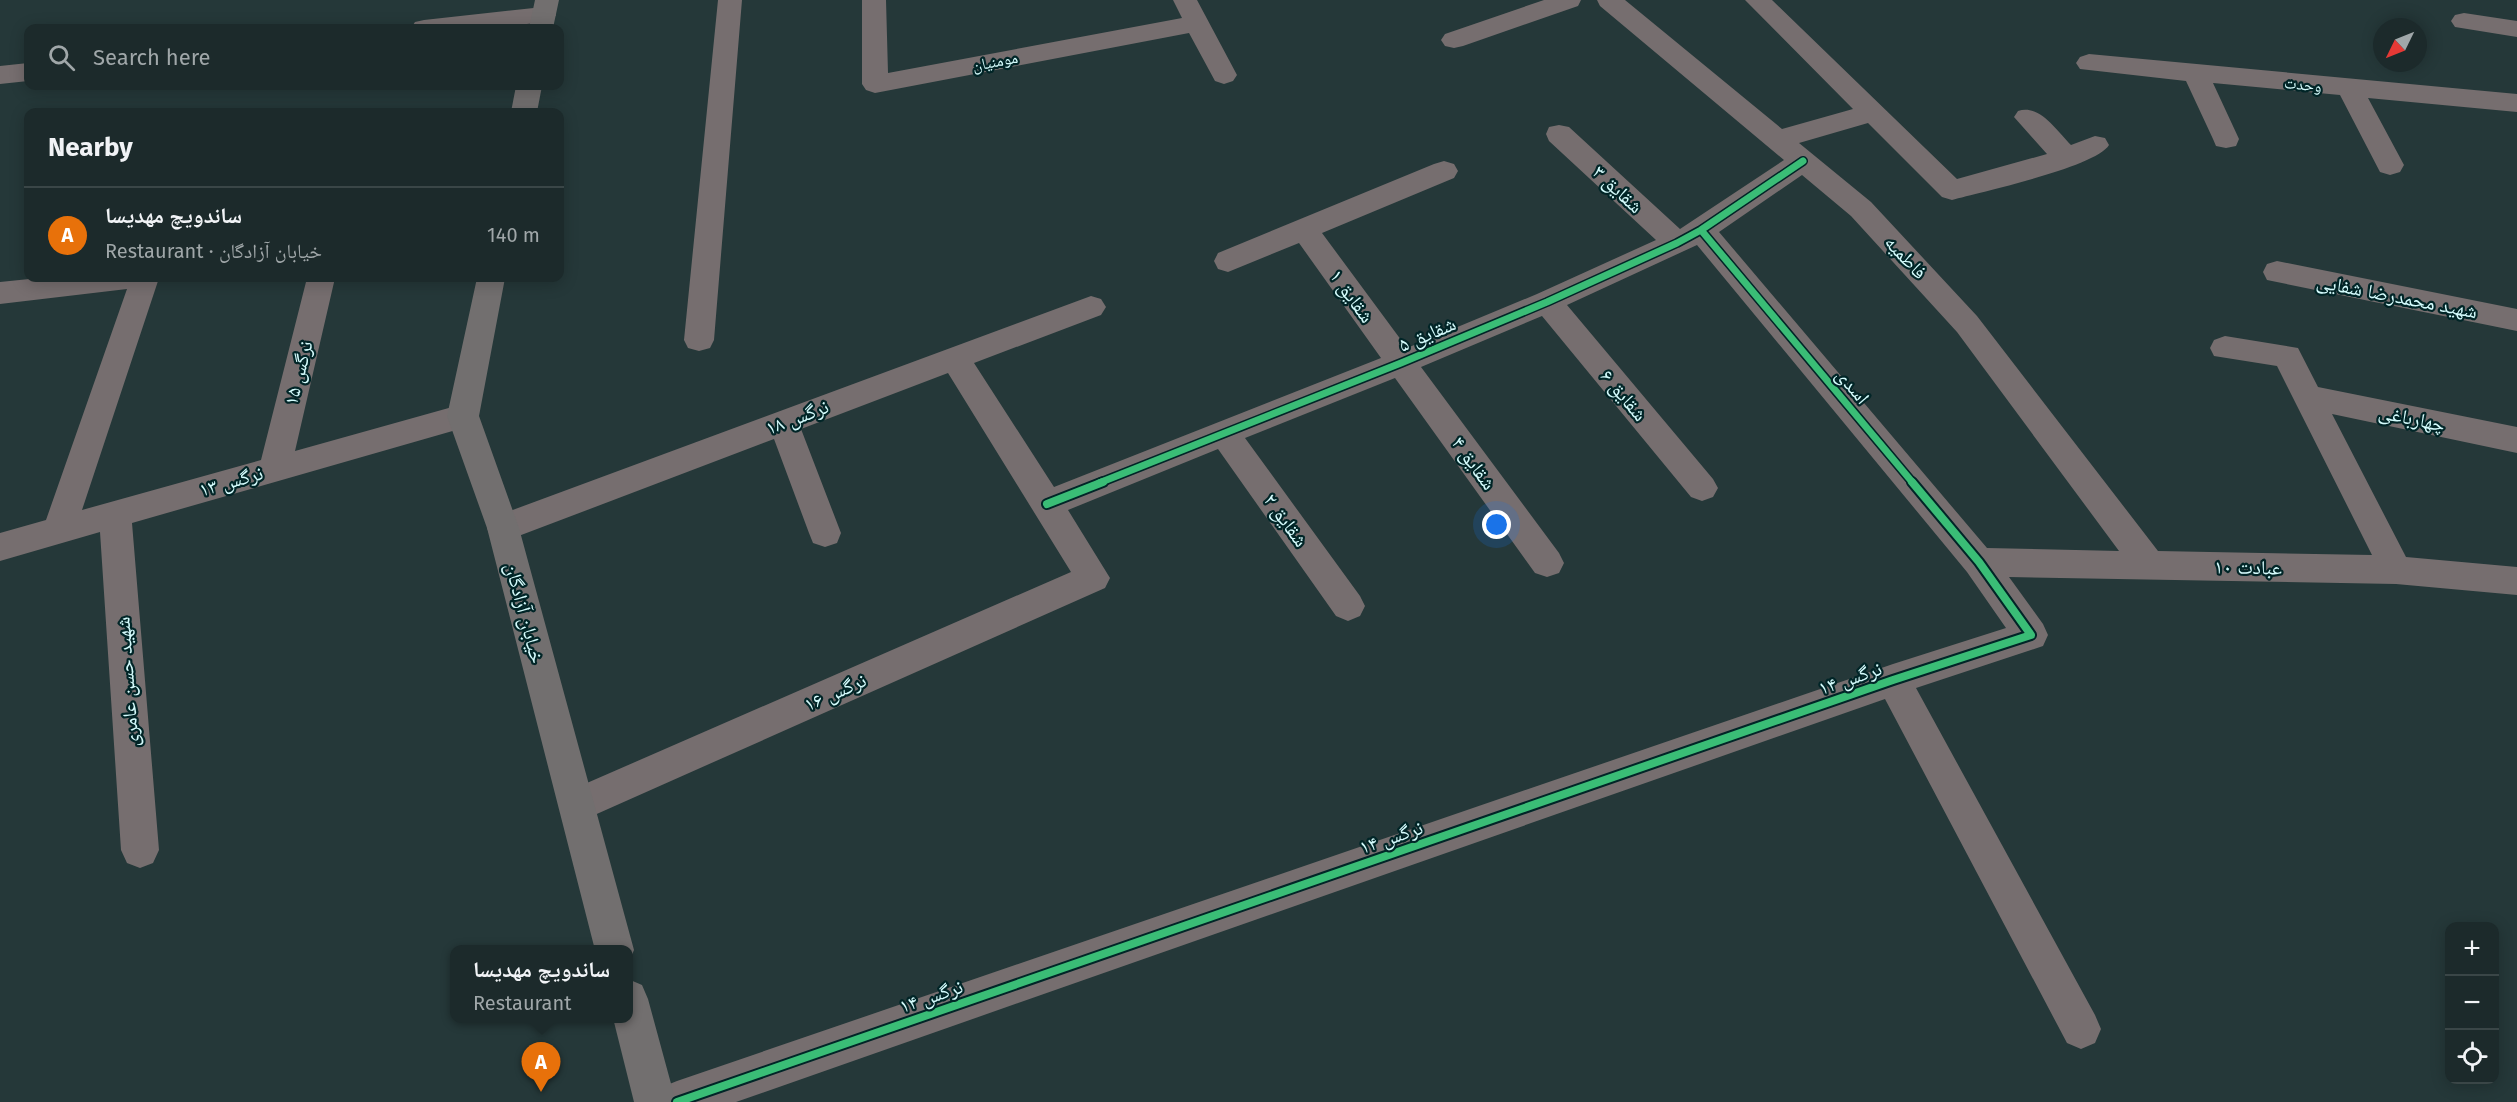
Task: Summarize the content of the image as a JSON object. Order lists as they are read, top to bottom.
{
  "streets": {
    "main road": ["خیابان آزادگان"],
    "street": [
      "مومنیان",
      "وحدت",
      "شقایق ۳",
      "فاطمیه",
      "شقایق ۱",
      "شهید محمدرضا شفایی",
      "شقایق ۵",
      "نرگس ۱۵",
      "اسدی",
      "شقایق ۶",
      "نرگس ۱۸",
      "چهارباغی",
      "شقایق ۴",
      "نرگس ۱۳",
      "شقایق ۲",
      "عبادت ۱۰",
      "نرگس ۱۴",
      "شهید حسن عامری",
      "نرگس ۱۶"
    ]
  },
  "crossings": [
    ["شقایق ۳", "شقایق ۵"],
    ["شقایق ۳", "اسدی"],
    ["فاطمیه", "شقایق ۵"],
    ["فاطمیه", "عبادت ۱۰"],
    ["شقایق ۱", "شقایق ۵"],
    ["شقایق ۱", "شقایق ۴"],
    ["شقایق ۵", "اسدی"],
    ["شقایق ۵", "شقایق ۶"],
    ["شقایق ۵", "شقایق ۴"],
    ["شقایق ۵", "شقایق ۲"],
    ["شقایق ۵", "نرگس ۱۶"],
    ["نرگس ۱۵", "نرگس ۱۳"],
    ["اسدی", "عبادت ۱۰"],
    ["اسدی", "نرگس ۱۴"],
    ["نرگس ۱۸", "خیابان آزادگان"],
    ["نرگس ۱۳", "خیابان آزادگان"],
    ["نرگس ۱۳", "شهید حسن عامری"],
    ["عبادت ۱۰", "نرگس ۱۴"],
    ["خیابان آزادگان", "نرگس ۱۶"]
  ],
  "north": "bottom left",
  "page": {
    "search": "Search here",
    "heading": "Nearby",
    "list": [
      {
        "mark": "A",
        "name": "ساندویچ مهدیسا",
        "note": "Restaurant · خیابان آزادگان",
        "value": "140 m"
      }
    ],
    "map_buttons": ["+", "−"],
    "popup": ["ساندویچ مهدیسا", "Restaurant"],
    "pins": "A"
  }
}
